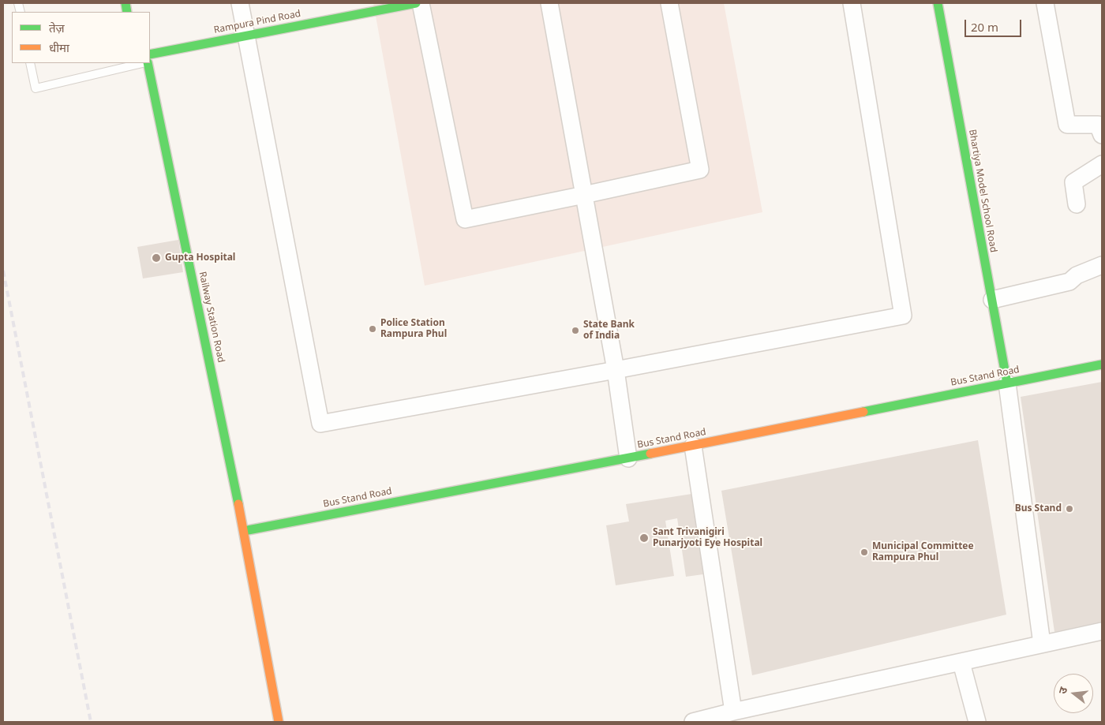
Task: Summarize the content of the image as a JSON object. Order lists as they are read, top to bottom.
{
  "streets": {
    "street": [
      "Rampura Pind Road",
      "Bhartiya Model School Road",
      "Railway Station Road",
      "Bus Stand Road"
    ]
  },
  "crossings": [
    ["Bhartiya Model School Road", "Bus Stand Road"],
    ["Railway Station Road", "Bus Stand Road"]
  ],
  "places": [
    "Gupta Hospital",
    "Police Station Rampura Phul",
    "State Bank of India",
    "Bus Stand",
    "Sant Trivanigiri Punarjyoti Eye Hospital",
    "Municipal Committee Rampura Phul"
  ],
  "legend": ["तेज़", "धीमा"],
  "scale_bar": "20 m",
  "north": "left"
}
